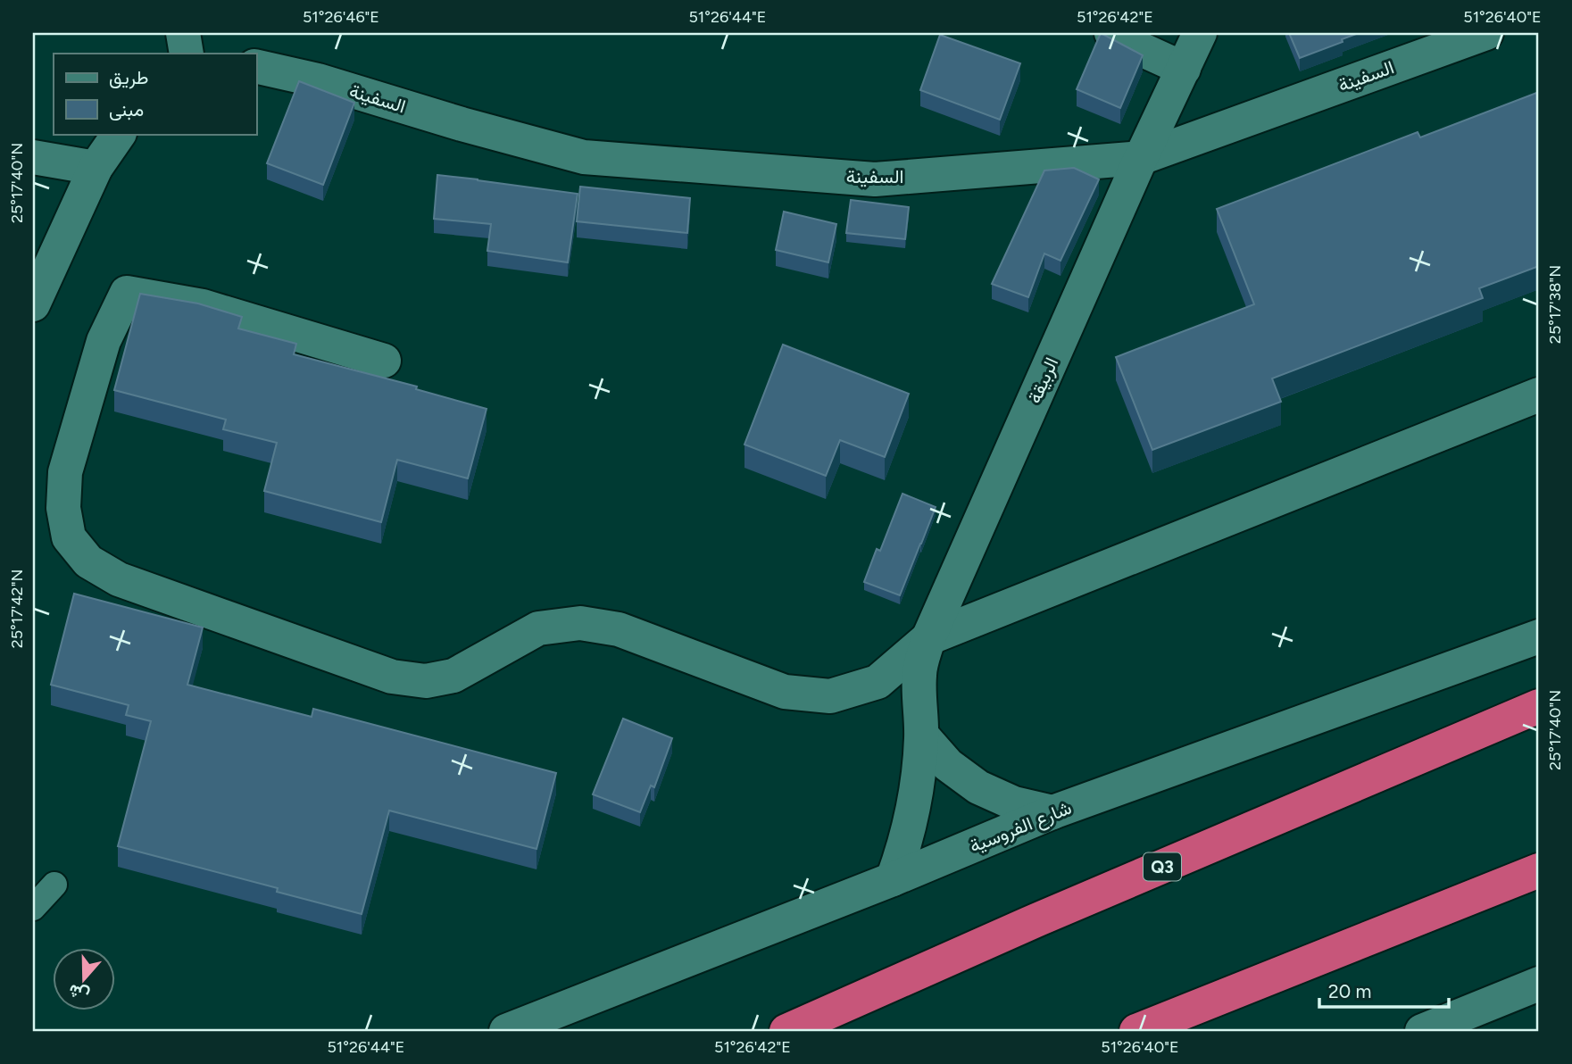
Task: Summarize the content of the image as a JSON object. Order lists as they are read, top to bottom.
{
  "streets": {
    "highway": ["Q3"],
    "street": ["السفينة", "الربيقة", "شارع الفروسية"]
  },
  "crossings": [
    ["السفينة", "الربيقة"],
    ["الربيقة", "شارع الفروسية"]
  ],
  "legend": ["طريق", "مبنى"],
  "scale_bar": "20 m",
  "north": "bottom",
  "coordinates": [
    "51°26'46\"E",
    "51°26'44\"E",
    "51°26'42\"E",
    "51°26'40\"E",
    "25°17'40\"N",
    "25°17'38\"N",
    "25°17'42\"N"
  ]
}
